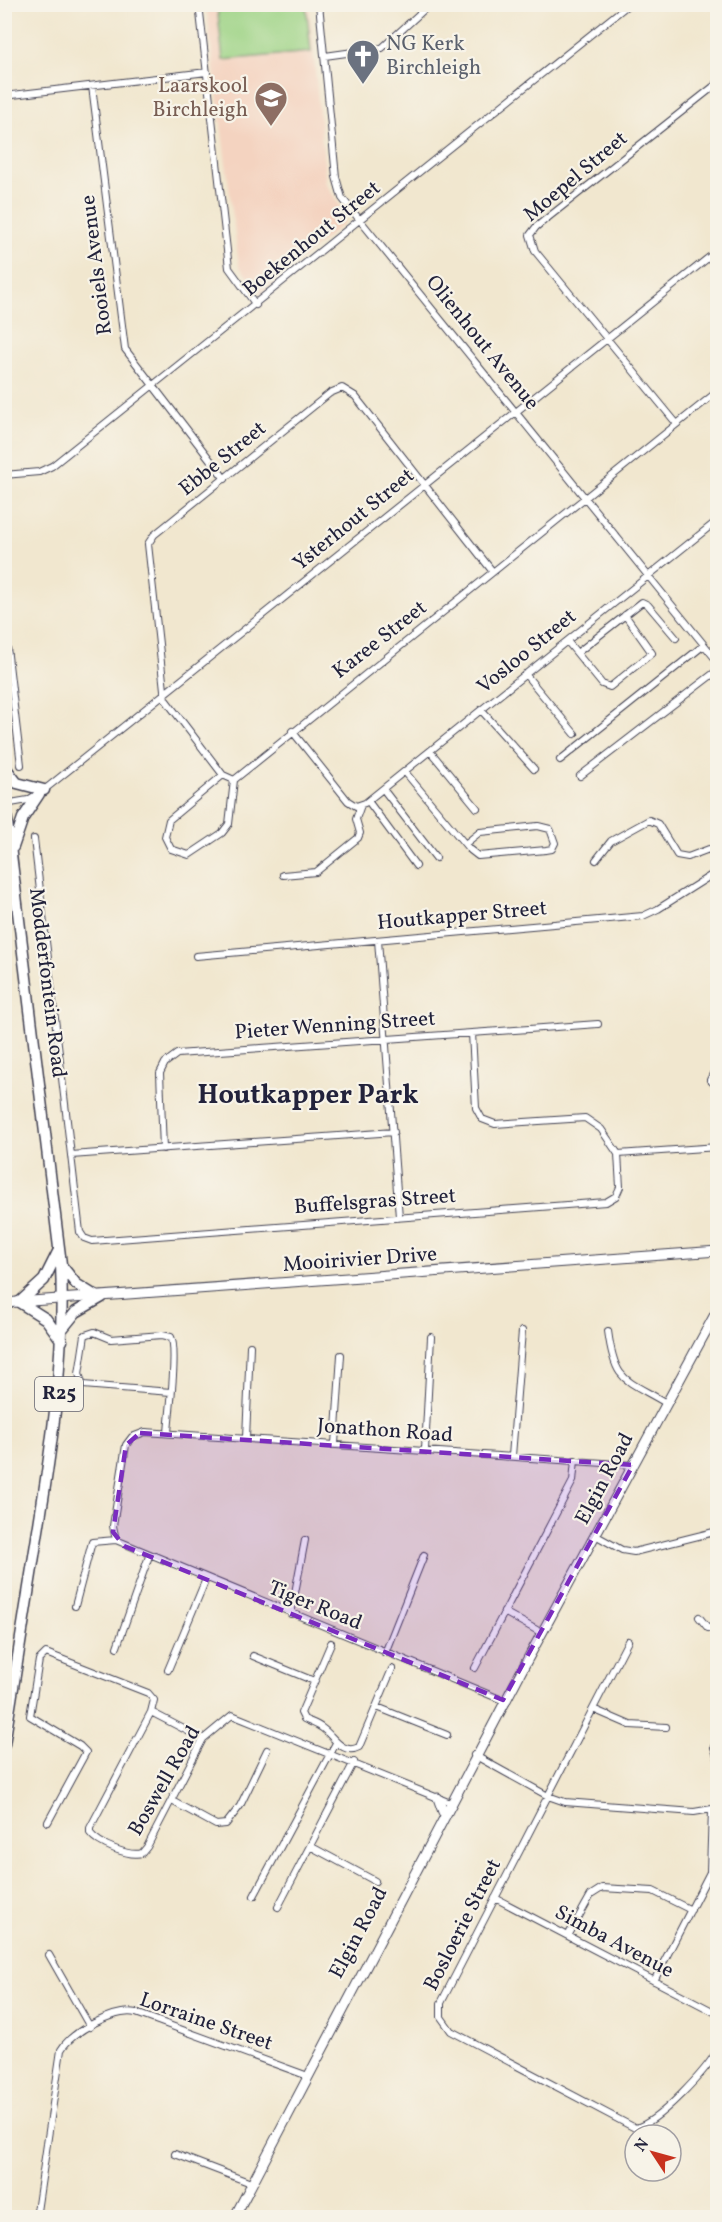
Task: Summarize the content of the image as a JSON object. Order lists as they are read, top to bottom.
{
  "streets": {
    "main road": ["Modderfontein Road", "R25"],
    "street": [
      "Moepel Street",
      "Boekenhout Street",
      "Rooiels Avenue",
      "Olienhout Avenue",
      "Ebbe Street",
      "Ysterhout Street",
      "Karee Street",
      "Vosloo Street",
      "Houtkapper Street",
      "Pieter Wenning Street",
      "Buffelsgras Street",
      "Mooirivier Drive",
      "Jonathon Road",
      "Elgin Road",
      "Tiger Road",
      "Boswell Road",
      "Bosloerie Street",
      "Simba Avenue",
      "Lorraine Street"
    ]
  },
  "crossings": [
    ["Moepel Street", "Ysterhout Street"],
    ["Moepel Street", "Karee Street"],
    ["Boekenhout Street", "Rooiels Avenue"],
    ["Boekenhout Street", "Olienhout Avenue"],
    ["Rooiels Avenue", "Ebbe Street"],
    ["Olienhout Avenue", "Ysterhout Street"],
    ["Olienhout Avenue", "Karee Street"],
    ["Olienhout Avenue", "Vosloo Street"],
    ["Ebbe Street", "Ysterhout Street"],
    ["Ebbe Street", "Karee Street"],
    ["Ysterhout Street", "Modderfontein Road"],
    ["Modderfontein Road", "Mooirivier Drive"],
    ["Jonathon Road", "Elgin Road"],
    ["Jonathon Road", "Tiger Road"],
    ["Elgin Road", "Tiger Road"],
    ["Elgin Road", "Boswell Road"],
    ["Elgin Road", "Lorraine Street"],
    ["Bosloerie Street", "Simba Avenue"]
  ],
  "districts": ["Houtkapper Park"],
  "places": {
    "church": ["NG Kerk Birchleigh"],
    "school or university": ["Laarskool Birchleigh"]
  },
  "north": "top left"
}
